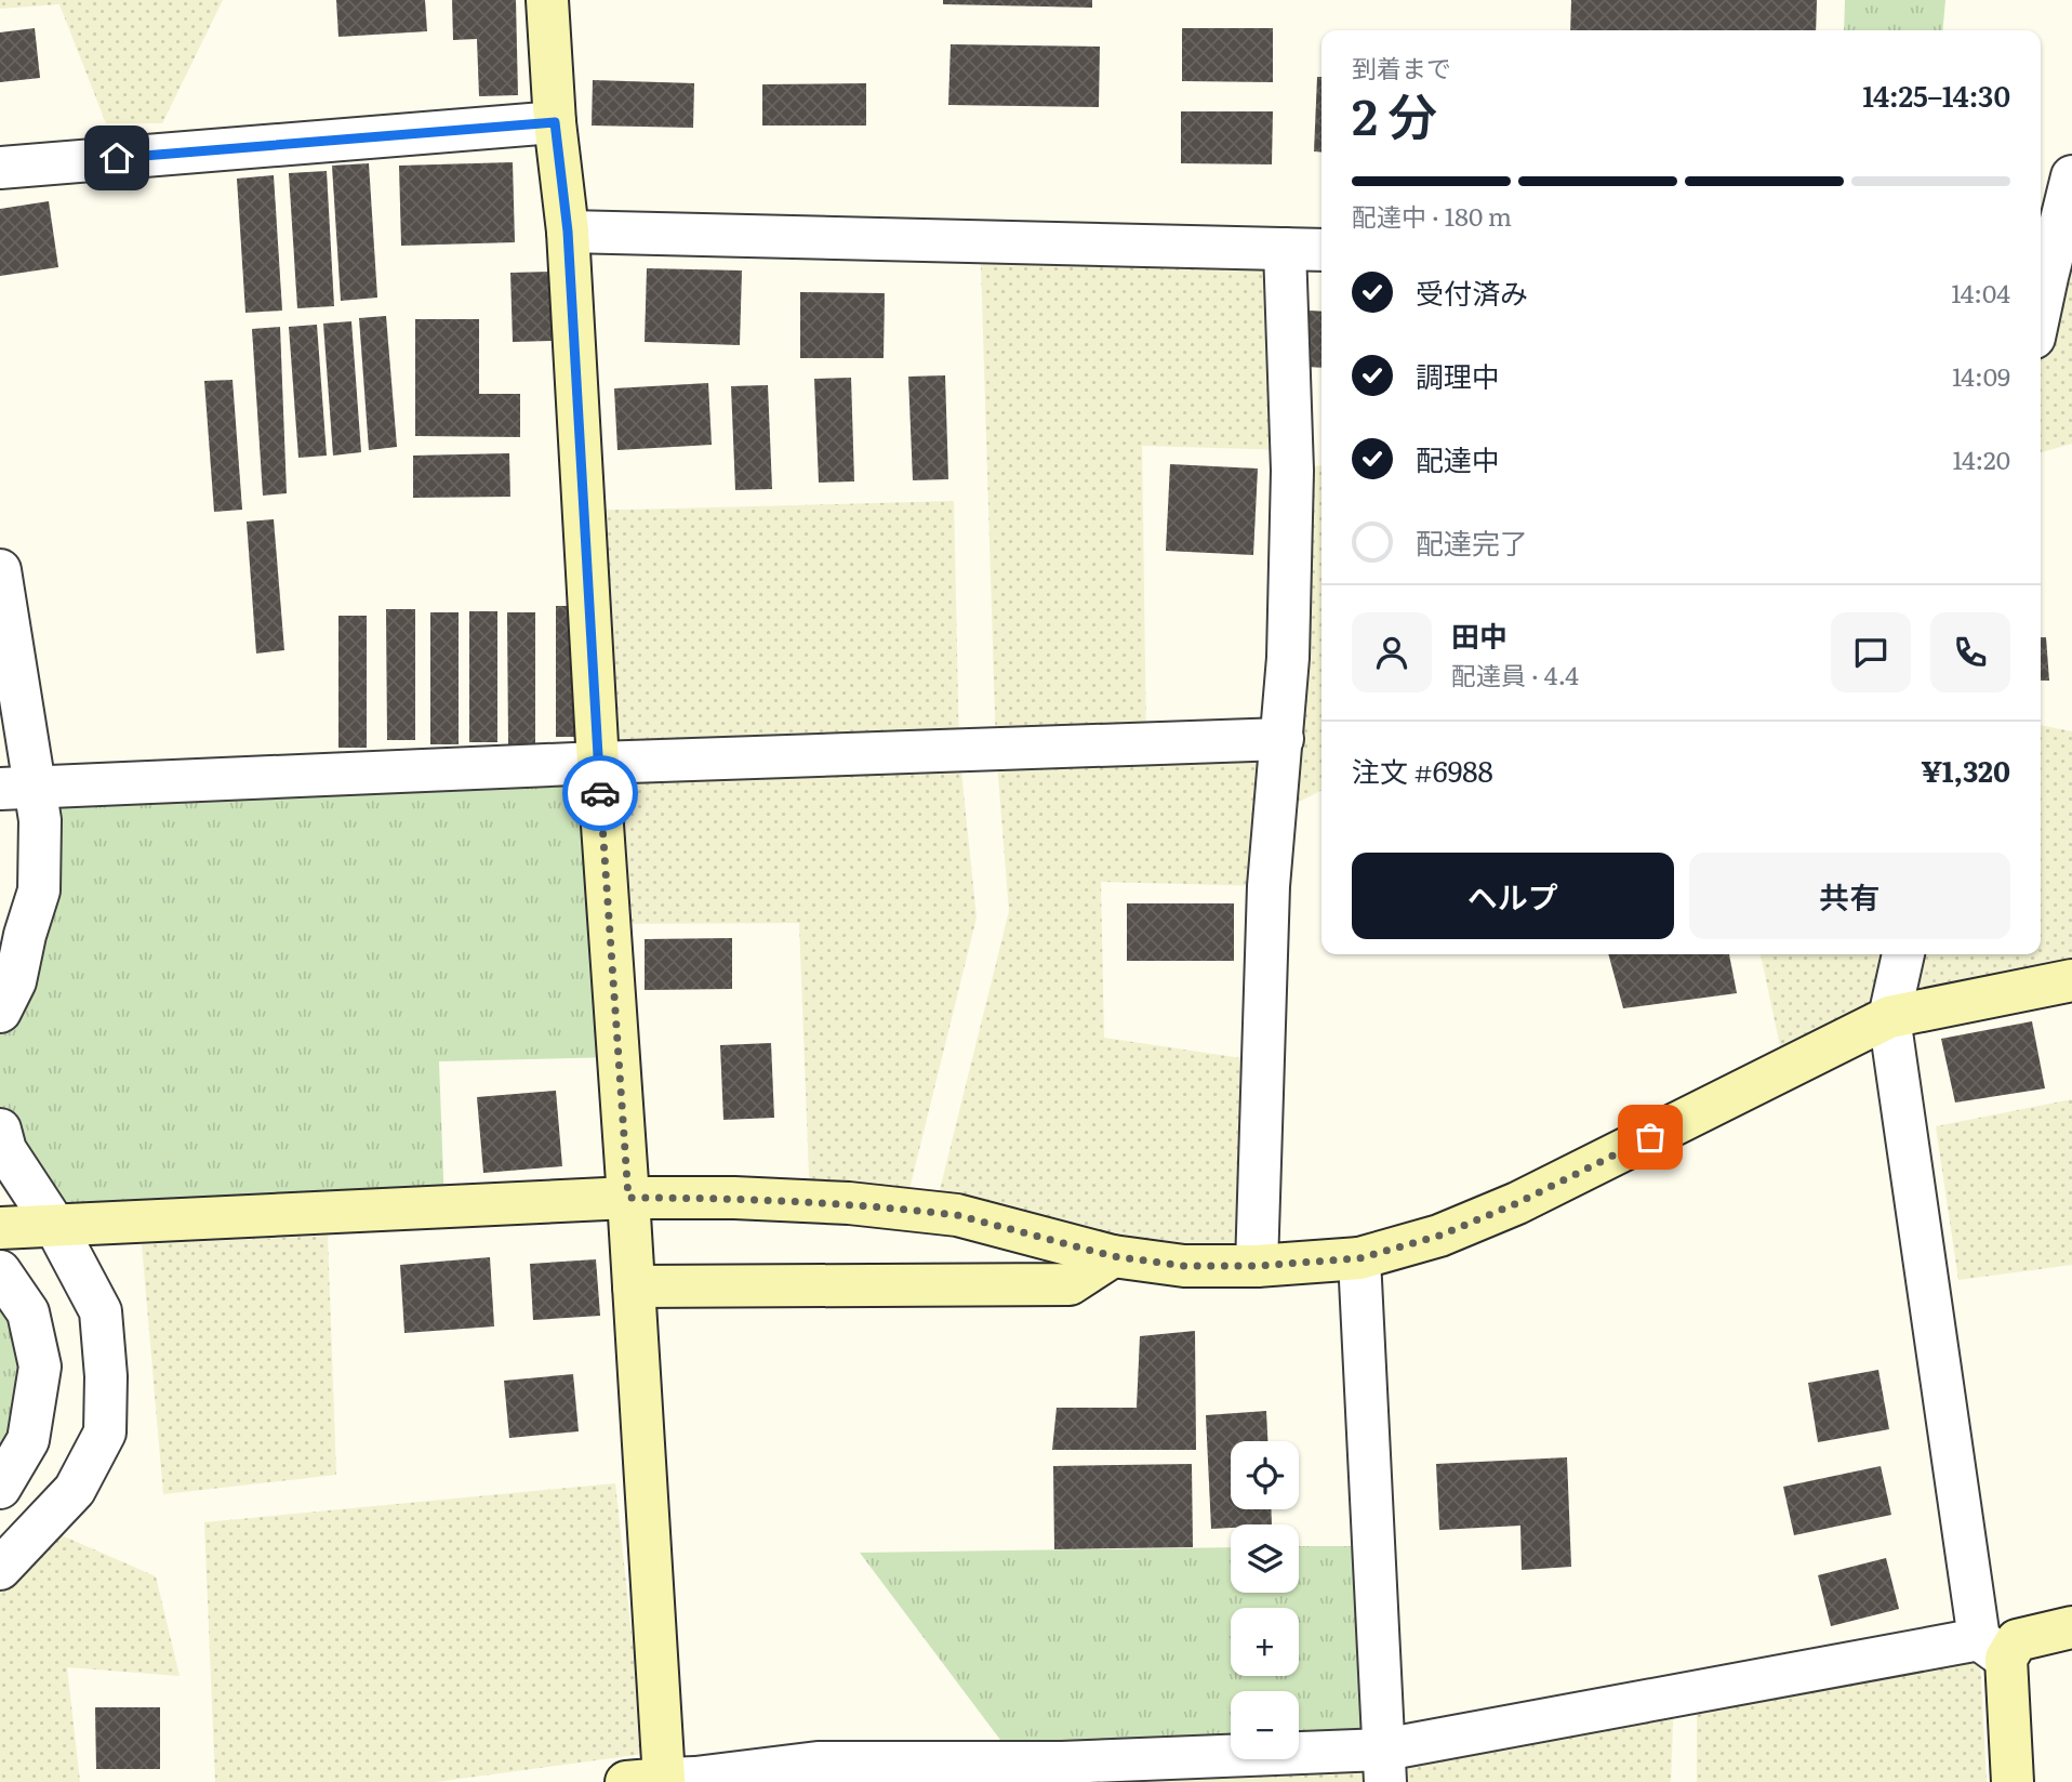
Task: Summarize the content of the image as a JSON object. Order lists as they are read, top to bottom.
{
  "page": {
    "heading": ["2 分", "到着まで", "14:25–14:30"],
    "panel": [
      "田中",
      "配達員 · 4.4",
      "注文 #6988",
      "¥1,320"
    ],
    "bar": "配達中 · 180 m",
    "list": [
      ["受付済み", "14:04"],
      ["調理中", "14:09"],
      ["配達中", "14:20"],
      "配達完了"
    ],
    "buttons": ["ヘルプ", "共有"],
    "map_buttons": ["+", "−"]
  }
}
